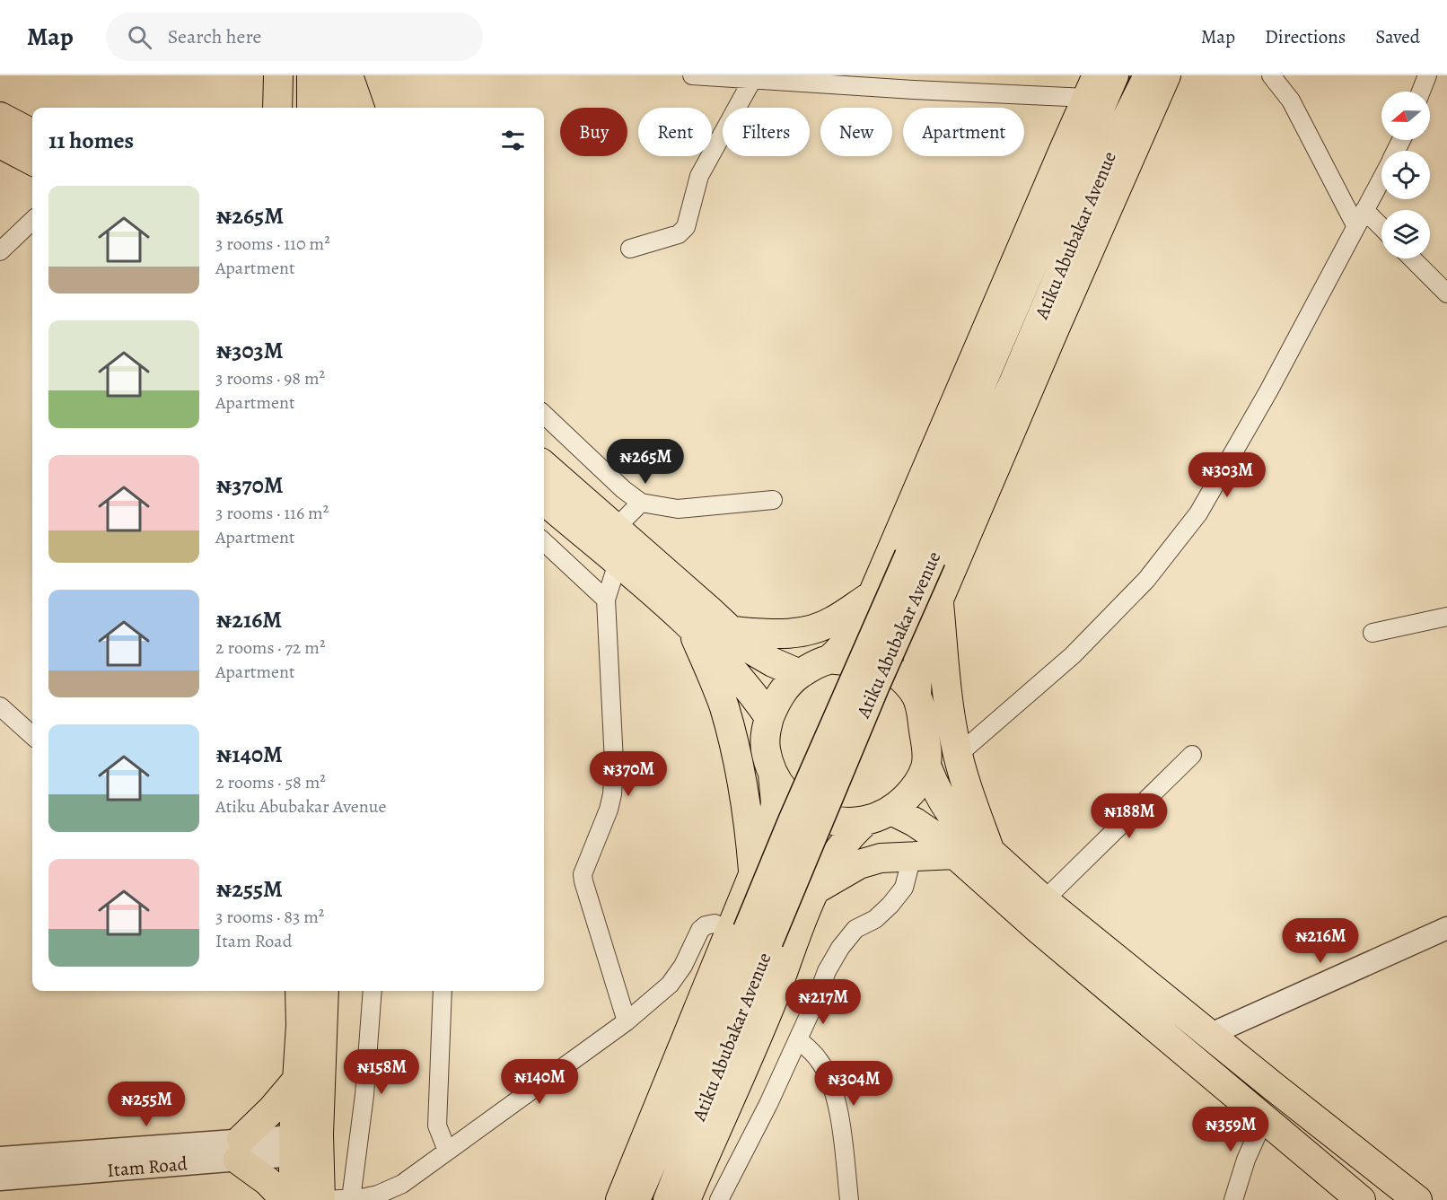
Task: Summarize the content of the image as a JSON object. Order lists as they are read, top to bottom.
{
  "streets": {
    "main road": ["Atiku Abubakar Avenue"],
    "street": ["Itam Road"]
  },
  "north": "left",
  "page": {
    "header": "Map",
    "search": "Search here",
    "nav": ["Map", "Directions", "Saved"],
    "chip": [
      "Buy",
      "Rent",
      "Filters",
      "New",
      "Apartment"
    ],
    "heading": "11 homes",
    "list": [
      {
        "name": "₦265M",
        "note": "3 rooms · 110 m² · Apartment"
      },
      {
        "name": "₦303M",
        "note": "3 rooms · 98 m² · Apartment"
      },
      {
        "name": "₦370M",
        "note": "3 rooms · 116 m² · Apartment"
      },
      {
        "name": "₦216M",
        "note": "2 rooms · 72 m² · Apartment"
      },
      {
        "name": "₦140M",
        "note": "2 rooms · 58 m² · Atiku Abubakar Avenue"
      },
      {
        "name": "₦255M",
        "note": "3 rooms · 83 m² · Itam Road"
      }
    ],
    "price": [
      "₦265M",
      "₦303M",
      "₦370M",
      "₦188M",
      "₦216M",
      "₦217M",
      "₦158M",
      "₦140M",
      "₦304M",
      "₦255M",
      "₦359M"
    ]
  }
}
